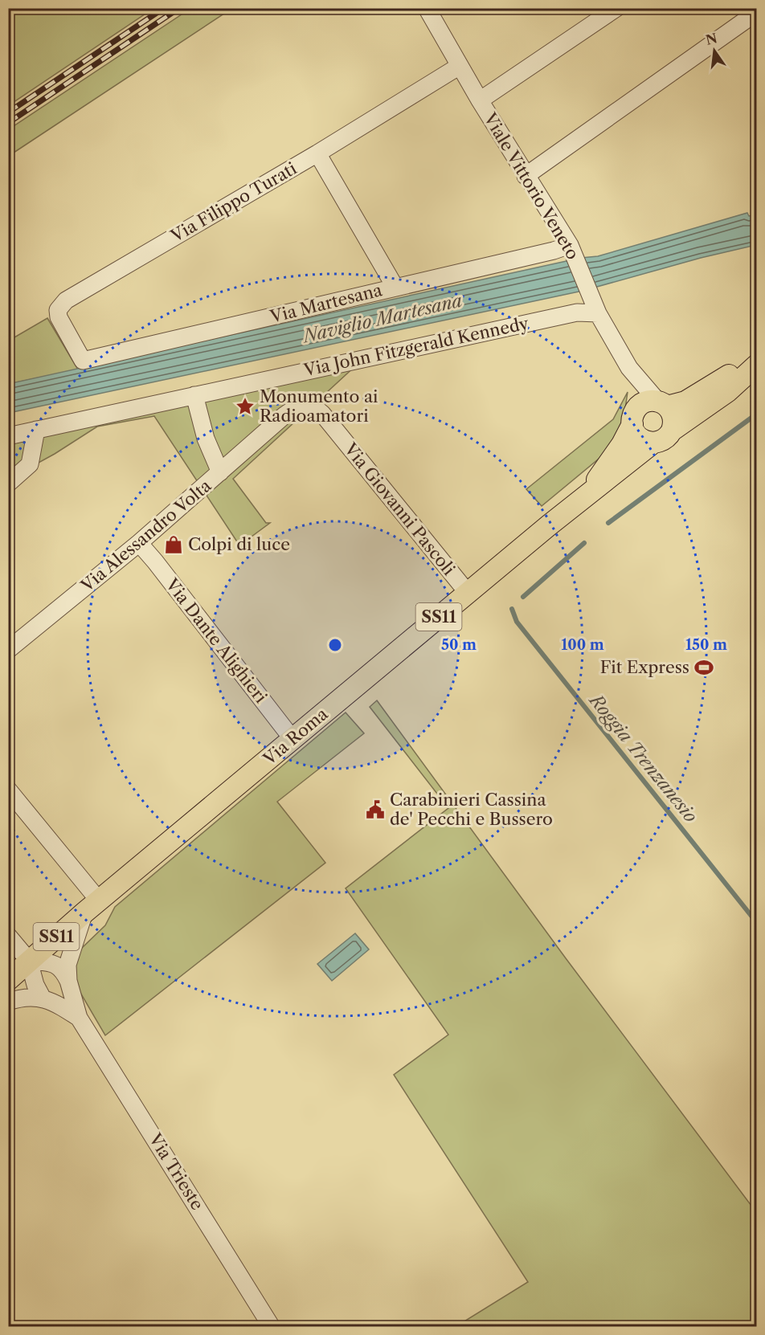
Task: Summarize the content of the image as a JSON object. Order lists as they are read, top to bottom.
{
  "streets": {
    "main road": ["SS11", "Via Roma"],
    "street": [
      "Viale Vittorio Veneto",
      "Via Filippo Turati",
      "Via Martesana",
      "Via John Fitzgerald Kennedy",
      "Via Giovanni Pascoli",
      "Via Alessandro Volta",
      "Via Dante Alighieri",
      "Via Trieste"
    ]
  },
  "crossings": [
    ["Viale Vittorio Veneto", "Via Filippo Turati"],
    ["Viale Vittorio Veneto", "Via Martesana"],
    ["Viale Vittorio Veneto", "Via John Fitzgerald Kennedy"],
    ["Viale Vittorio Veneto", "Via Roma"],
    ["Via Filippo Turati", "Via Martesana"],
    ["Via John Fitzgerald Kennedy", "Via Alessandro Volta"],
    ["Via Giovanni Pascoli", "Via Alessandro Volta"],
    ["Via Giovanni Pascoli", "Via Roma"],
    ["Via Alessandro Volta", "Via Dante Alighieri"],
    ["Via Dante Alighieri", "Via Roma"],
    ["Via Roma", "Via Trieste"]
  ],
  "water": ["Naviglio Martesana", "Roggia Trenzanesio"],
  "places": {
    "place": ["Monumento ai Radioamatori"],
    "shop": ["Colpi di luce"],
    "sports": ["Fit Express"],
    "public building": ["Carabinieri Cassina de' Pecchi e Bussero"]
  },
  "north": "top",
  "rings": ["50 m", "100 m", "150 m"]
}
